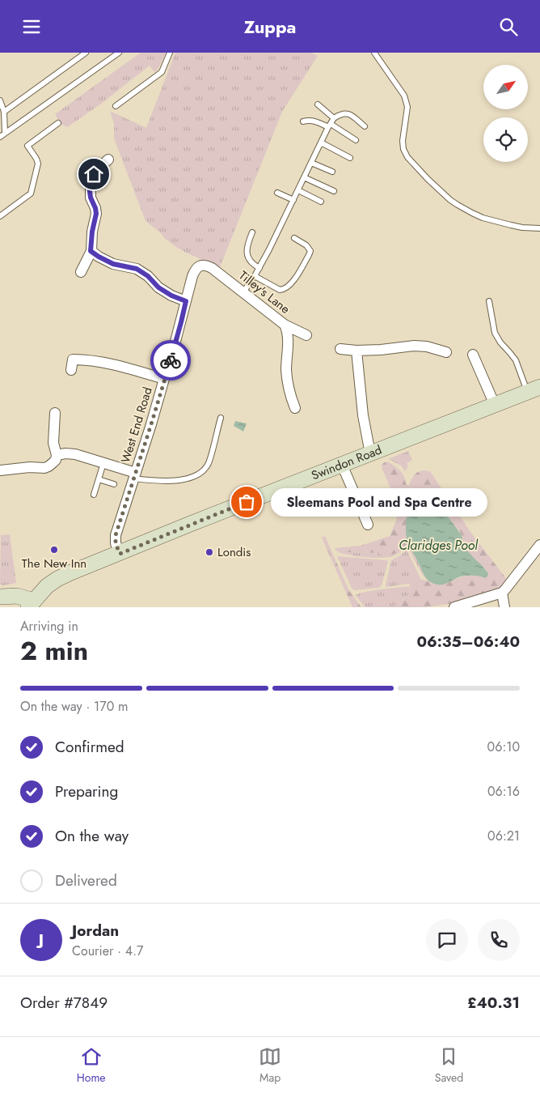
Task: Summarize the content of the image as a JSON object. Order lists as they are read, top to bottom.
{
  "streets": {
    "main road": ["Swindon Road"],
    "street": ["Tilley's Lane", "West End Road"]
  },
  "crossings": [
    ["Tilley's Lane", "West End Road"],
    ["West End Road", "Swindon Road"]
  ],
  "water": ["Claridges Pool"],
  "places": ["Sleemans Pool and Spa Centre", "The New Inn", "Londis"],
  "north": "top right",
  "page": {
    "header": "Zuppa",
    "bubble": "Sleemans Pool and Spa Centre",
    "heading": ["2 min", "Arriving in", "06:35–06:40"],
    "panel": [
      "Jordan",
      "Courier · 4.7",
      "Order #7849",
      "£40.31"
    ],
    "bar": "On the way · 170 m",
    "list": [
      ["Confirmed", "06:10"],
      ["Preparing", "06:16"],
      ["On the way", "06:21"],
      "Delivered"
    ],
    "round": "J",
    "tabs": ["Home", "Map", "Saved"]
  }
}
